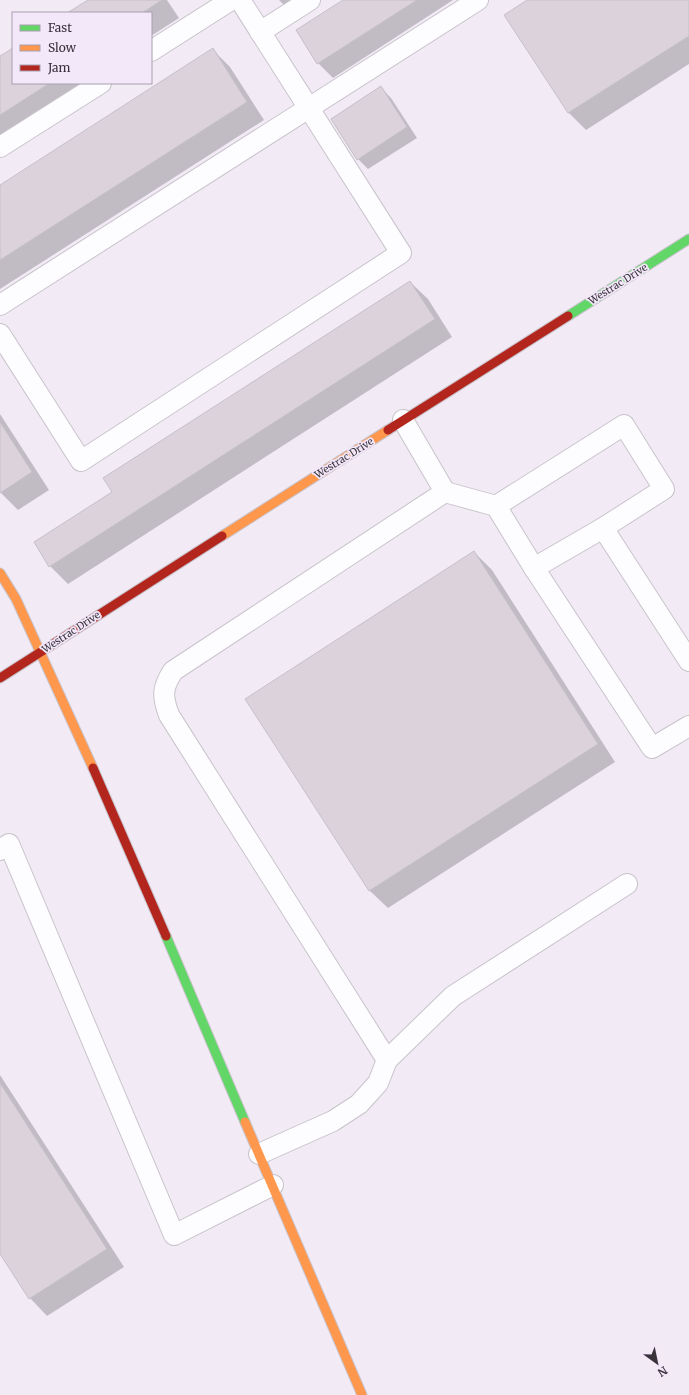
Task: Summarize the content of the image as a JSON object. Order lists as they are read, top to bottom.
{
  "streets": {
    "street": ["Westrac Drive"]
  },
  "legend": ["Fast", "Slow", "Jam"],
  "north": "bottom right"
}
